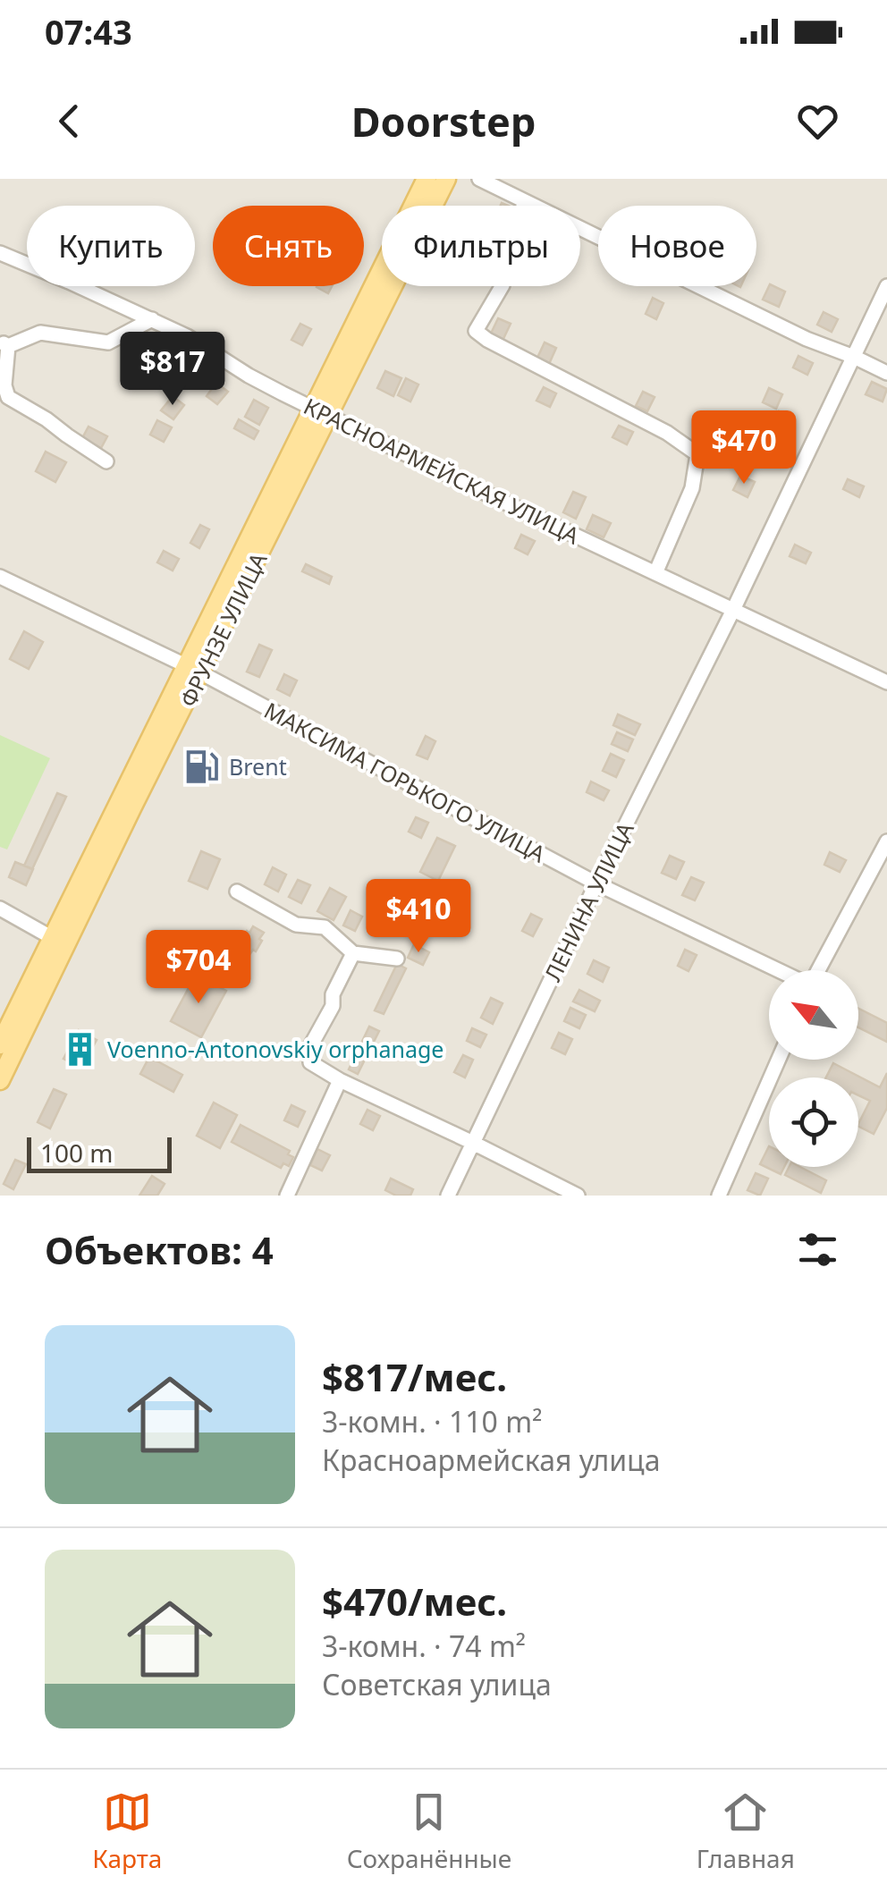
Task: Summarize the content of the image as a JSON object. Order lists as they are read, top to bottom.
{
  "streets": {
    "main road": ["ФРУНЗЕ УЛИЦА"],
    "street": ["КРАСНОАРМЕЙСКАЯ УЛИЦА", "МАКСИМА ГОРЬКОГО УЛИЦА", "ЛЕНИНА УЛИЦА"]
  },
  "crossings": [
    ["КРАСНОАРМЕЙСКАЯ УЛИЦА", "ФРУНЗЕ УЛИЦА"],
    ["КРАСНОАРМЕЙСКАЯ УЛИЦА", "ЛЕНИНА УЛИЦА"],
    ["ФРУНЗЕ УЛИЦА", "МАКСИМА ГОРЬКОГО УЛИЦА"],
    ["МАКСИМА ГОРЬКОГО УЛИЦА", "ЛЕНИНА УЛИЦА"]
  ],
  "places": {
    "fuel station": ["Brent"],
    "building": ["Voenno-Antonovskiy orphanage"]
  },
  "scale_bar": "100 m",
  "north": "top left",
  "page": {
    "status": "07:43",
    "header": "Doorstep",
    "chip": [
      "Купить",
      "Снять",
      "Фильтры",
      "Новое"
    ],
    "price": [
      "$817",
      "$470",
      "$410",
      "$704"
    ],
    "scale": "100 m",
    "heading": "Объектов: 4",
    "list": [
      {
        "name": "$817/мес.",
        "note": "3-комн. · 110 m² · Красноармейская улица"
      },
      {
        "name": "$470/мес.",
        "note": "3-комн. · 74 m² · Советская улица"
      }
    ],
    "tabs": ["Карта", "Сохранённые", "Главная"]
  }
}
